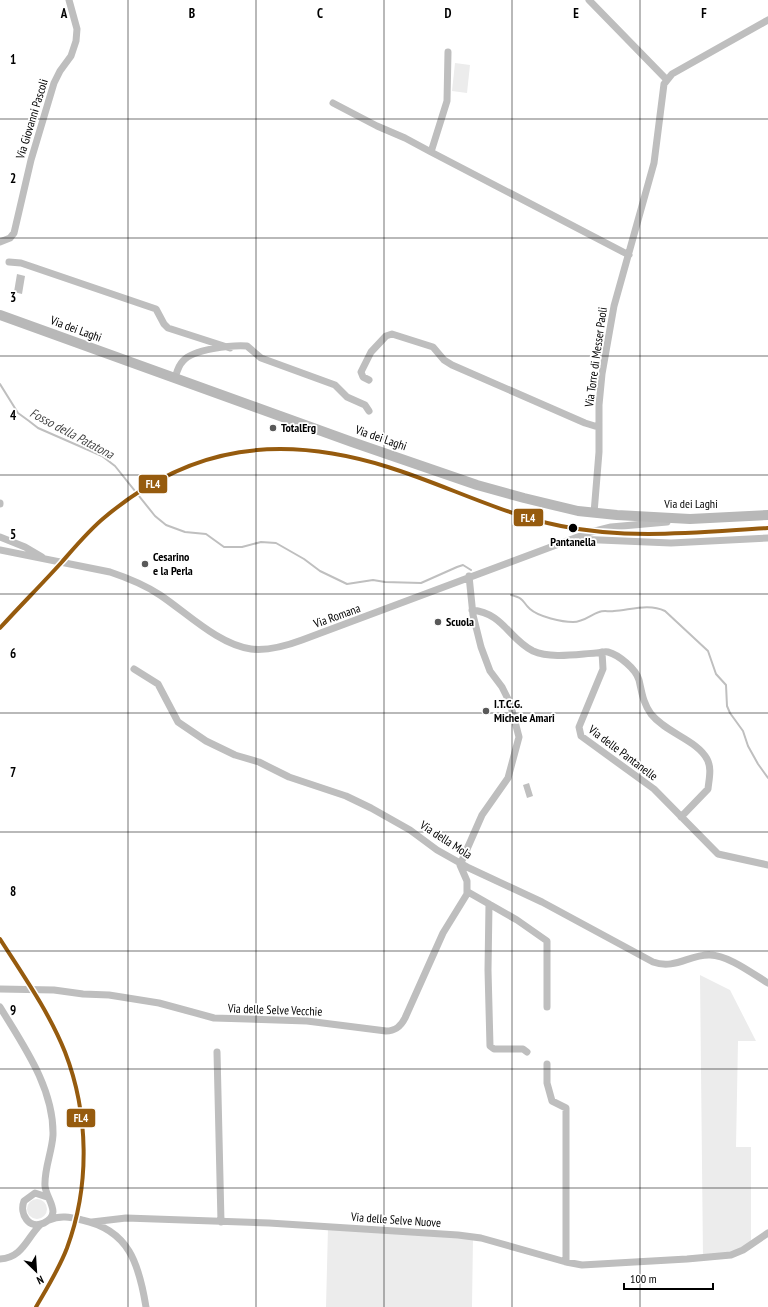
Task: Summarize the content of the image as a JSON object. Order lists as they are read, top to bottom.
{
  "streets": {
    "main road": ["Via dei Laghi"],
    "street": [
      "Via Giovanni Pascoli",
      "Via Torre di Messer Paoli",
      "Via Romana",
      "Via delle Pantanelle",
      "Via della Mola",
      "Via delle Selve Vecchie",
      "Via delle Selve Nuove"
    ]
  },
  "crossings": [
    ["Via dei Laghi", "Via Torre di Messer Paoli"],
    ["Via dei Laghi", "Via Romana"]
  ],
  "water": ["Fosso della Patatona"],
  "places": [
    "TotalErg",
    "Pantanella",
    "Cesarino e la Perla",
    "Scuola",
    "I.T.C.G. Michele Amari"
  ],
  "lines": ["transit line FL4"],
  "scale_bar": "100 m",
  "north": "bottom right",
  "grid": {
    "columns": [
      "A",
      "B",
      "C",
      "D",
      "E",
      "F"
    ],
    "rows": [
      "1",
      "2",
      "3",
      "4",
      "5",
      "6",
      "7",
      "8",
      "9"
    ]
  }
}
